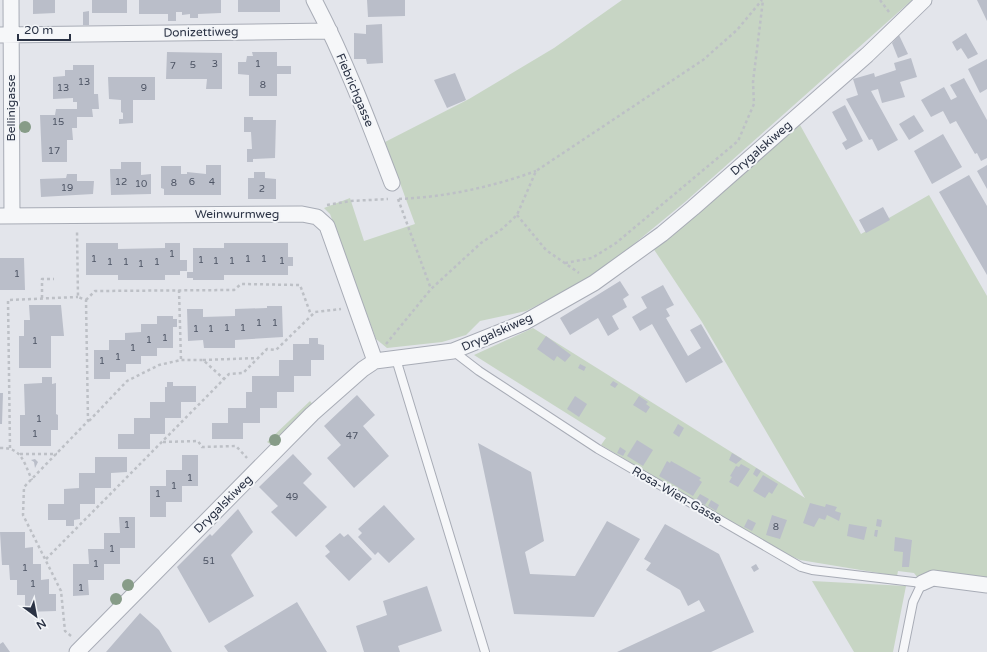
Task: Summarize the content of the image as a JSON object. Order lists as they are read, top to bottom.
{
  "streets": {
    "street": [
      "Donizettiweg",
      "Fiebrichgasse",
      "Bellinigasse",
      "Drygalskiweg",
      "Weinwurmweg"
    ],
    "lane": ["Rosa-Wien-Gasse"]
  },
  "crossings": [
    ["Donizettiweg", "Fiebrichgasse"],
    ["Donizettiweg", "Bellinigasse"],
    ["Bellinigasse", "Weinwurmweg"],
    ["Drygalskiweg", "Rosa-Wien-Gasse"]
  ],
  "house_numbers": [
    "3",
    "1",
    "5",
    "7",
    "13",
    "8",
    "13",
    "9",
    "15",
    "17",
    "12",
    "6",
    "4",
    "8",
    "10",
    "19",
    "2",
    "1",
    "1",
    "1",
    "1",
    "1",
    "1",
    "1",
    "1",
    "1",
    "1",
    "1",
    "1",
    "1",
    "1",
    "1",
    "1",
    "1",
    "1",
    "1",
    "1",
    "1",
    "1",
    "1",
    "1",
    "1",
    "1",
    "1",
    "47",
    "1",
    "1",
    "1",
    "49",
    "1",
    "8",
    "1",
    "51",
    "1",
    "1",
    "1",
    "1"
  ],
  "scale_bar": "20 m",
  "north": "bottom right"
}
